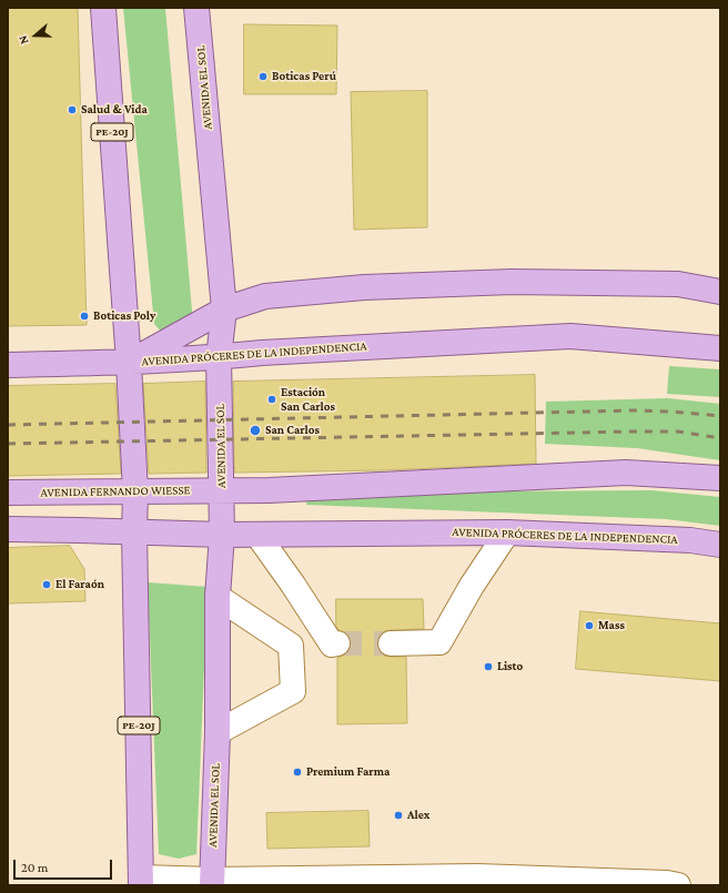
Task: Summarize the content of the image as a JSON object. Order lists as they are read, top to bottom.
{
  "streets": {
    "main road": [
      "AVENIDA EL SOL",
      "PE-20J",
      "AVENIDA PRÓCERES DE LA INDEPENDENCIA",
      "AVENIDA FERNANDO WIESSE"
    ]
  },
  "crossings": [
    ["AVENIDA EL SOL", "AVENIDA PRÓCERES DE LA INDEPENDENCIA"],
    ["AVENIDA EL SOL", "AVENIDA FERNANDO WIESSE"],
    ["PE-20J", "AVENIDA PRÓCERES DE LA INDEPENDENCIA"],
    ["PE-20J", "AVENIDA FERNANDO WIESSE"]
  ],
  "places": [
    "Boticas Perú",
    "Salud & Vida",
    "Boticas Poly",
    "Estación San Carlos",
    "San Carlos",
    "El Faraón",
    "Mass",
    "Listo",
    "Premium Farma",
    "Alex"
  ],
  "scale_bar": "20 m",
  "north": "left"
}
